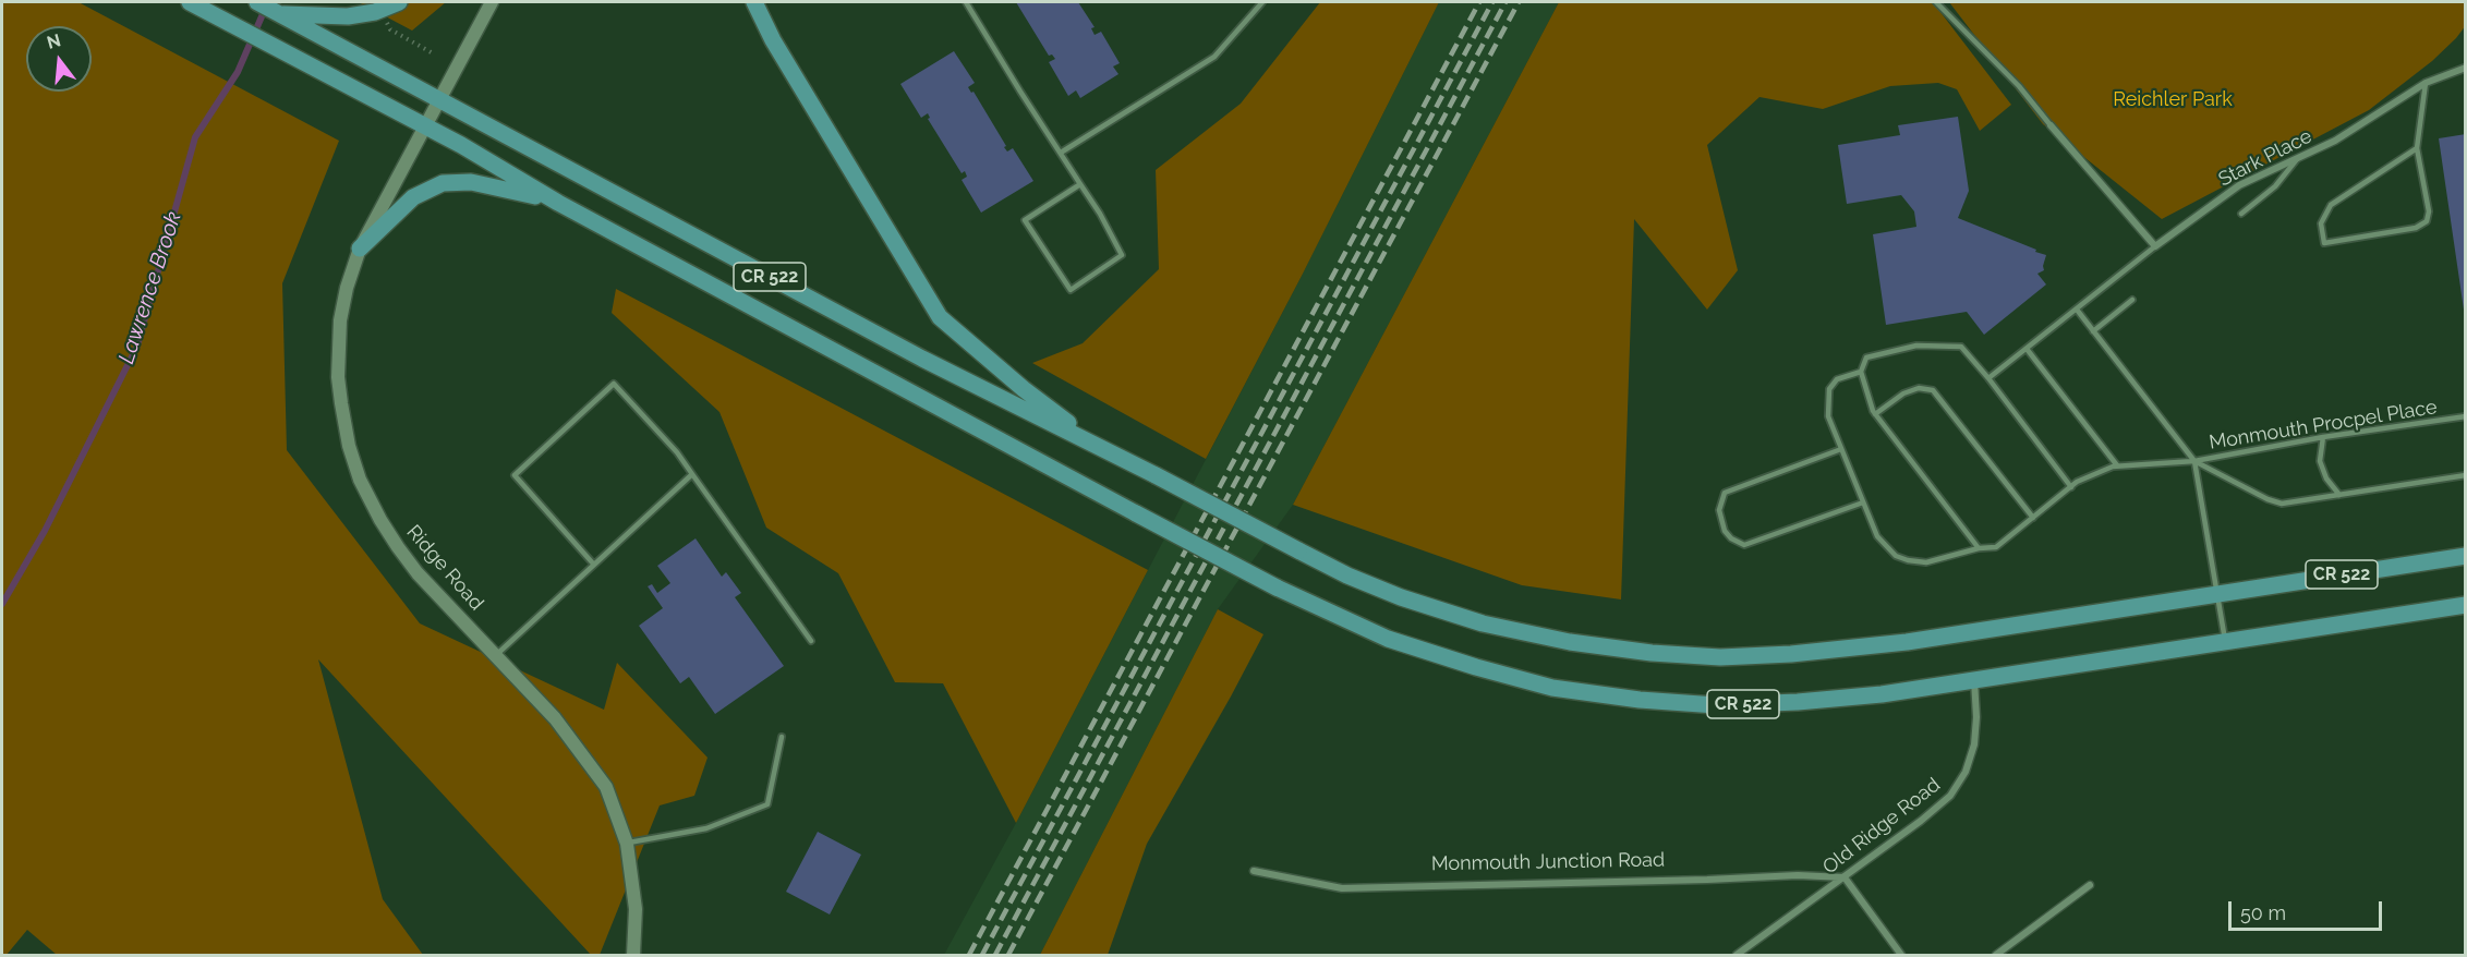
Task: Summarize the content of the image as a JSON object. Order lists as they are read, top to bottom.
{
  "streets": {
    "main road": ["CR 522"],
    "street": [
      "Stark Place",
      "Ridge Road",
      "Old Ridge Road",
      "Monmouth Junction Road"
    ],
    "lane": ["Monmouth Procpel Place"]
  },
  "crossings": [
    ["CR 522", "Ridge Road"],
    ["CR 522", "Old Ridge Road"],
    ["Old Ridge Road", "Monmouth Junction Road"]
  ],
  "water": ["Lawrence Brook"],
  "parks": ["Reichler Park"],
  "scale_bar": "50 m",
  "north": "top"
}
